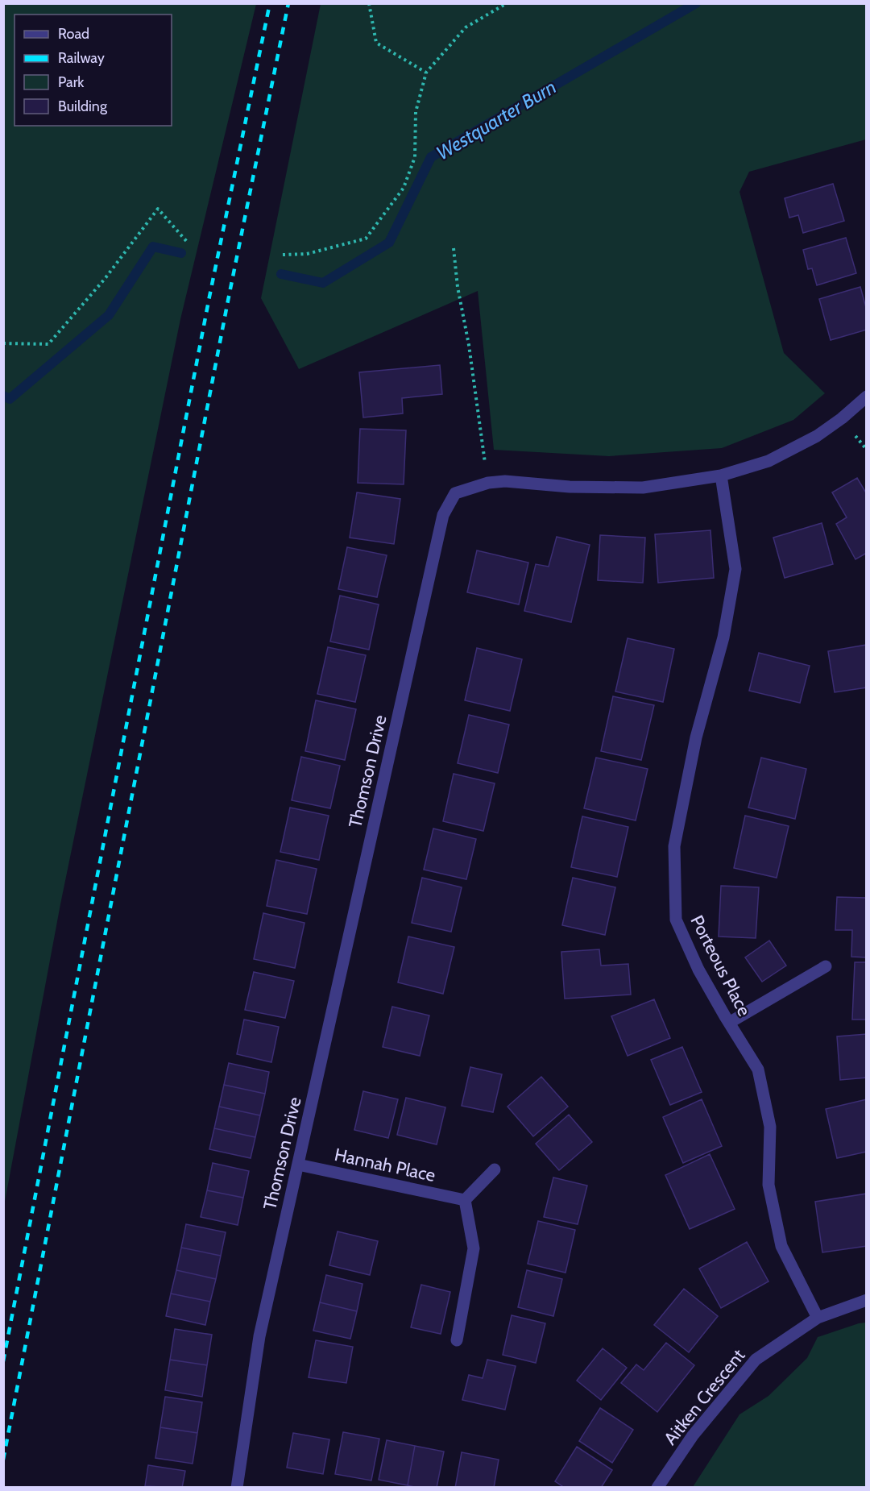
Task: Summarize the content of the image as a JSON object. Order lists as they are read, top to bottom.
{
  "streets": {
    "street": [
      "Thomson Drive",
      "Porteous Place",
      "Hannah Place",
      "Aitken Crescent"
    ]
  },
  "crossings": [
    ["Thomson Drive", "Porteous Place"],
    ["Thomson Drive", "Hannah Place"],
    ["Porteous Place", "Aitken Crescent"]
  ],
  "water": ["Westquarter Burn"],
  "legend": [
    "Road",
    "Railway",
    "Park",
    "Building"
  ]
}
